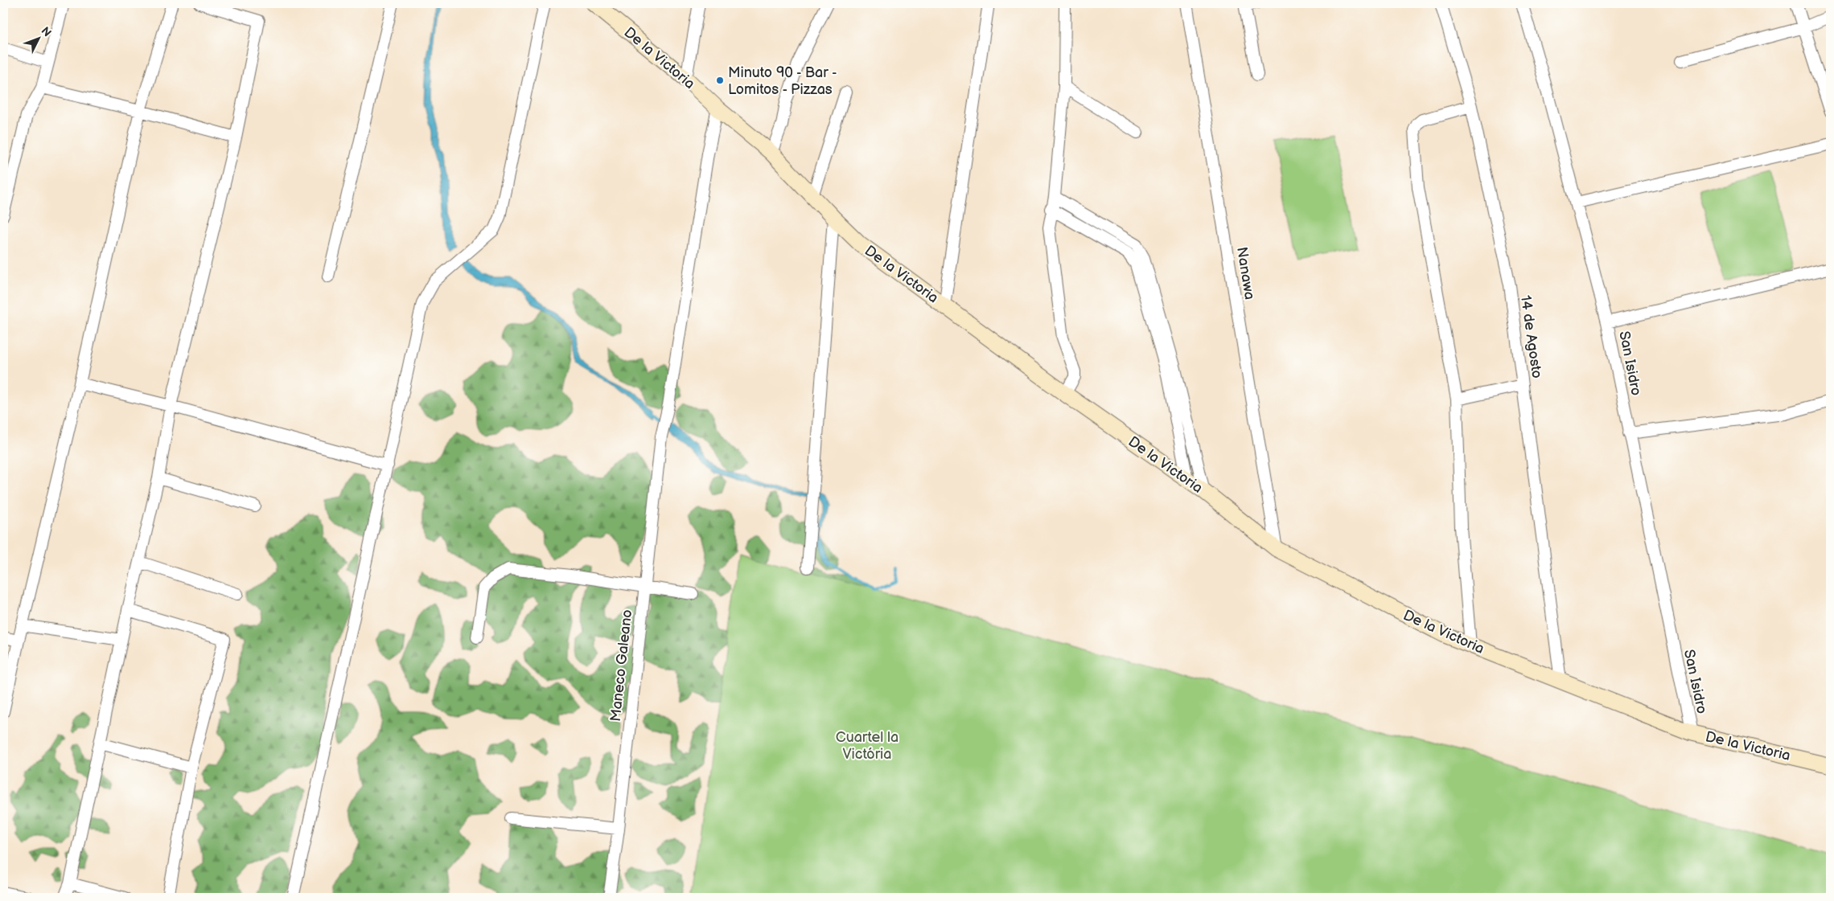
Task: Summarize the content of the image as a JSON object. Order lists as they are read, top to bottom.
{
  "streets": {
    "main road": ["De la Victoria"],
    "street": [
      "Nanawa",
      "14 de Agosto",
      "San Isidro",
      "Maneco Galeano"
    ]
  },
  "crossings": [
    ["De la Victoria", "Nanawa"],
    ["De la Victoria", "14 de Agosto"],
    ["De la Victoria", "San Isidro"],
    ["De la Victoria", "Maneco Galeano"]
  ],
  "parks": ["Cuartel la Victória"],
  "places": ["Minuto 90 - Bar - Lomitos - Pizzas"],
  "north": "top right"
}
